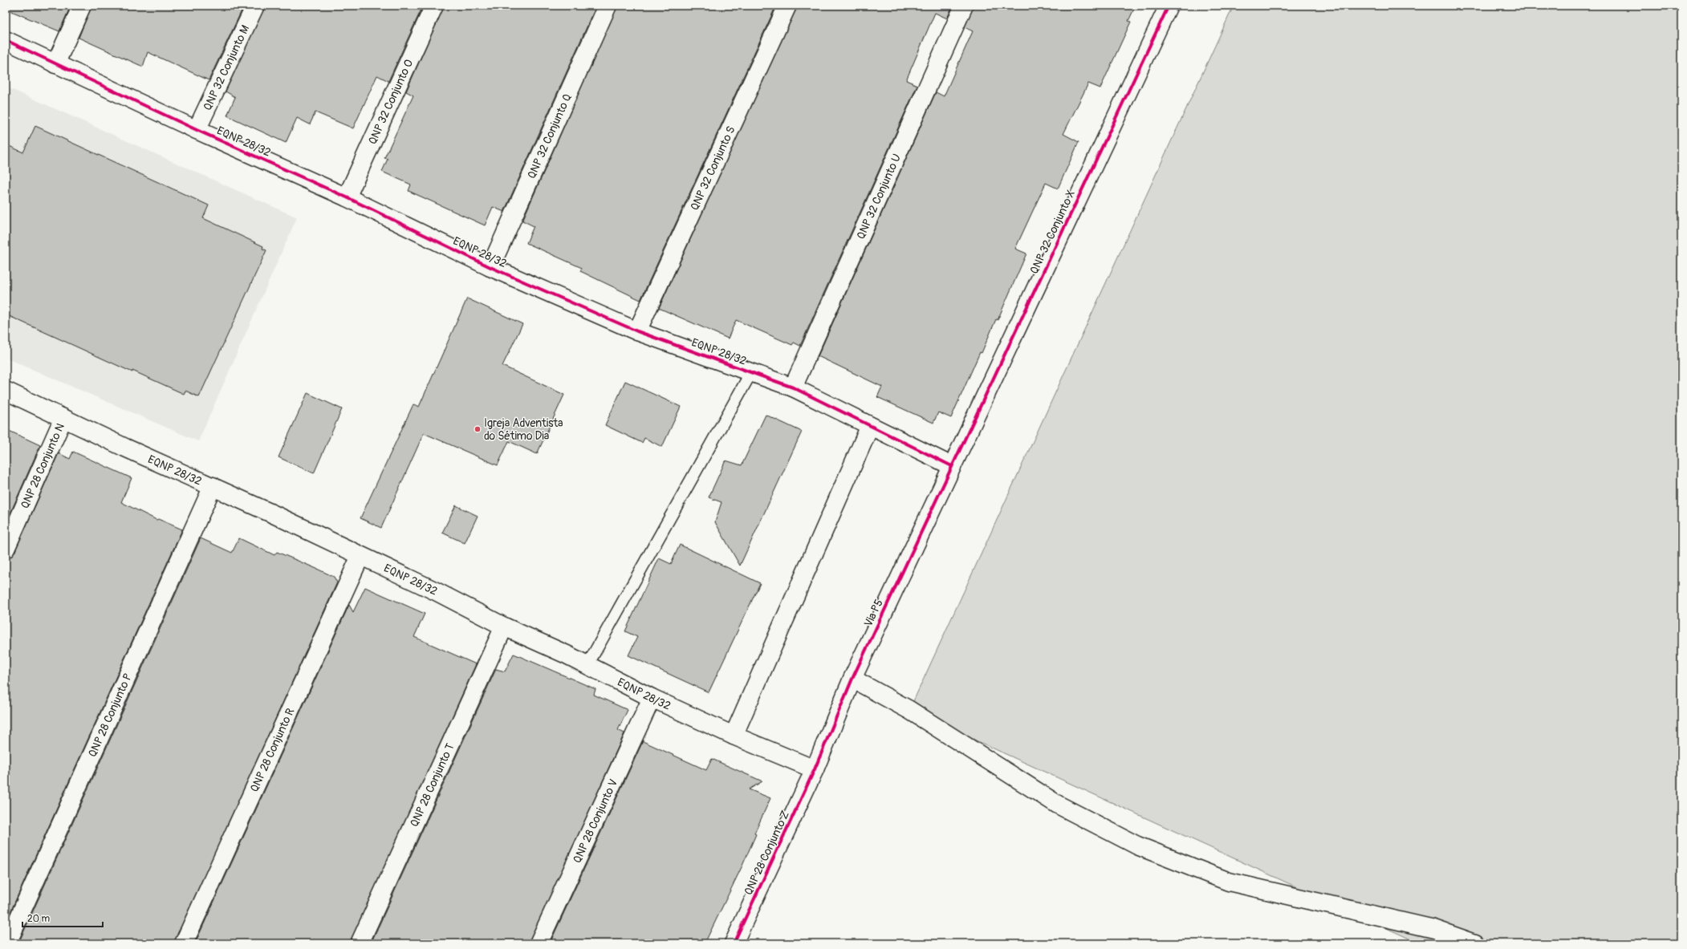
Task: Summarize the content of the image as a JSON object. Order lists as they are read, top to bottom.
{
  "streets": {
    "street": [
      "QNP 32 Conjunto M",
      "QNP 32 Conjunto O",
      "QNP 32 Conjunto Q",
      "EQNP 28/32",
      "QNP 32 Conjunto S",
      "QNP 32 Conjunto U",
      "QNP 32 Conjunto X",
      "QNP 28 Conjunto N",
      "Via P5",
      "QNP 28 Conjunto P",
      "QNP 28 Conjunto R",
      "QNP 28 Conjunto T",
      "QNP 28 Conjunto V",
      "QNP 28 Conjunto Z"
    ]
  },
  "crossings": [
    ["QNP 32 Conjunto M", "EQNP 28/32"],
    ["QNP 32 Conjunto O", "EQNP 28/32"],
    ["QNP 32 Conjunto Q", "EQNP 28/32"],
    ["EQNP 28/32", "QNP 32 Conjunto S"],
    ["EQNP 28/32", "QNP 32 Conjunto U"],
    ["EQNP 28/32", "QNP 32 Conjunto X"],
    ["EQNP 28/32", "QNP 28 Conjunto N"],
    ["EQNP 28/32", "Via P5"],
    ["EQNP 28/32", "QNP 28 Conjunto P"],
    ["EQNP 28/32", "QNP 28 Conjunto R"],
    ["EQNP 28/32", "QNP 28 Conjunto T"],
    ["EQNP 28/32", "QNP 28 Conjunto V"],
    ["EQNP 28/32", "QNP 28 Conjunto Z"],
    ["QNP 32 Conjunto X", "Via P5"],
    ["Via P5", "QNP 28 Conjunto Z"]
  ],
  "places": ["Igreja Adventista do Sétimo Dia"],
  "scale_bar": "20 m"
}
